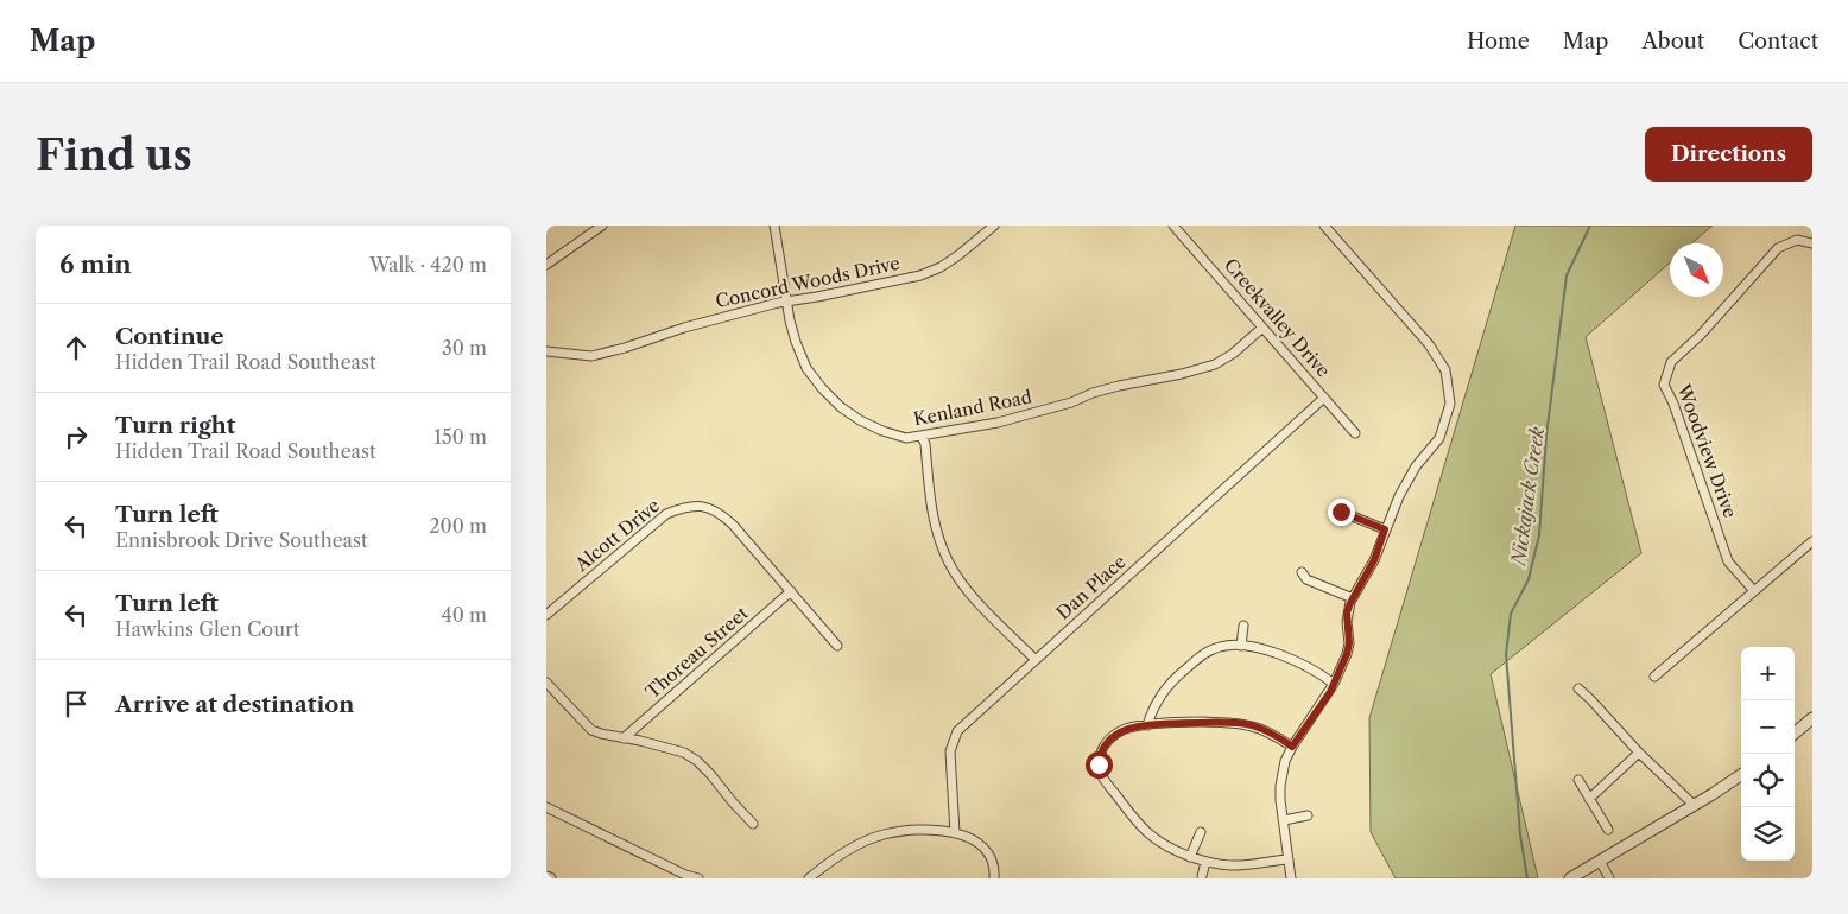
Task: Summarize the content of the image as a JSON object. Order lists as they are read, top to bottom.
{
  "streets": {
    "street": [
      "Concord Woods Drive",
      "Creekvalley Drive",
      "Kenland Road",
      "Woodview Drive",
      "Alcott Drive",
      "Dan Place",
      "Thoreau Street"
    ]
  },
  "crossings": [
    ["Concord Woods Drive", "Kenland Road"],
    ["Creekvalley Drive", "Kenland Road"],
    ["Creekvalley Drive", "Dan Place"],
    ["Alcott Drive", "Thoreau Street"]
  ],
  "water": ["Nickajack Creek"],
  "north": "bottom right",
  "page": {
    "header": "Map",
    "nav": [
      "Home",
      "Map",
      "About",
      "Contact"
    ],
    "buttons": "Directions",
    "title": "Find us",
    "heading": ["6 min", "Walk · 420 m"],
    "list": [
      ["Continue", "Hidden Trail Road Southeast", "30 m"],
      ["Turn right", "Hidden Trail Road Southeast", "150 m"],
      ["Turn left", "Ennisbrook Drive Southeast", "200 m"],
      ["Turn left", "Hawkins Glen Court", "40 m"],
      "Arrive at destination"
    ],
    "map_buttons": ["+", "−"]
  }
}
